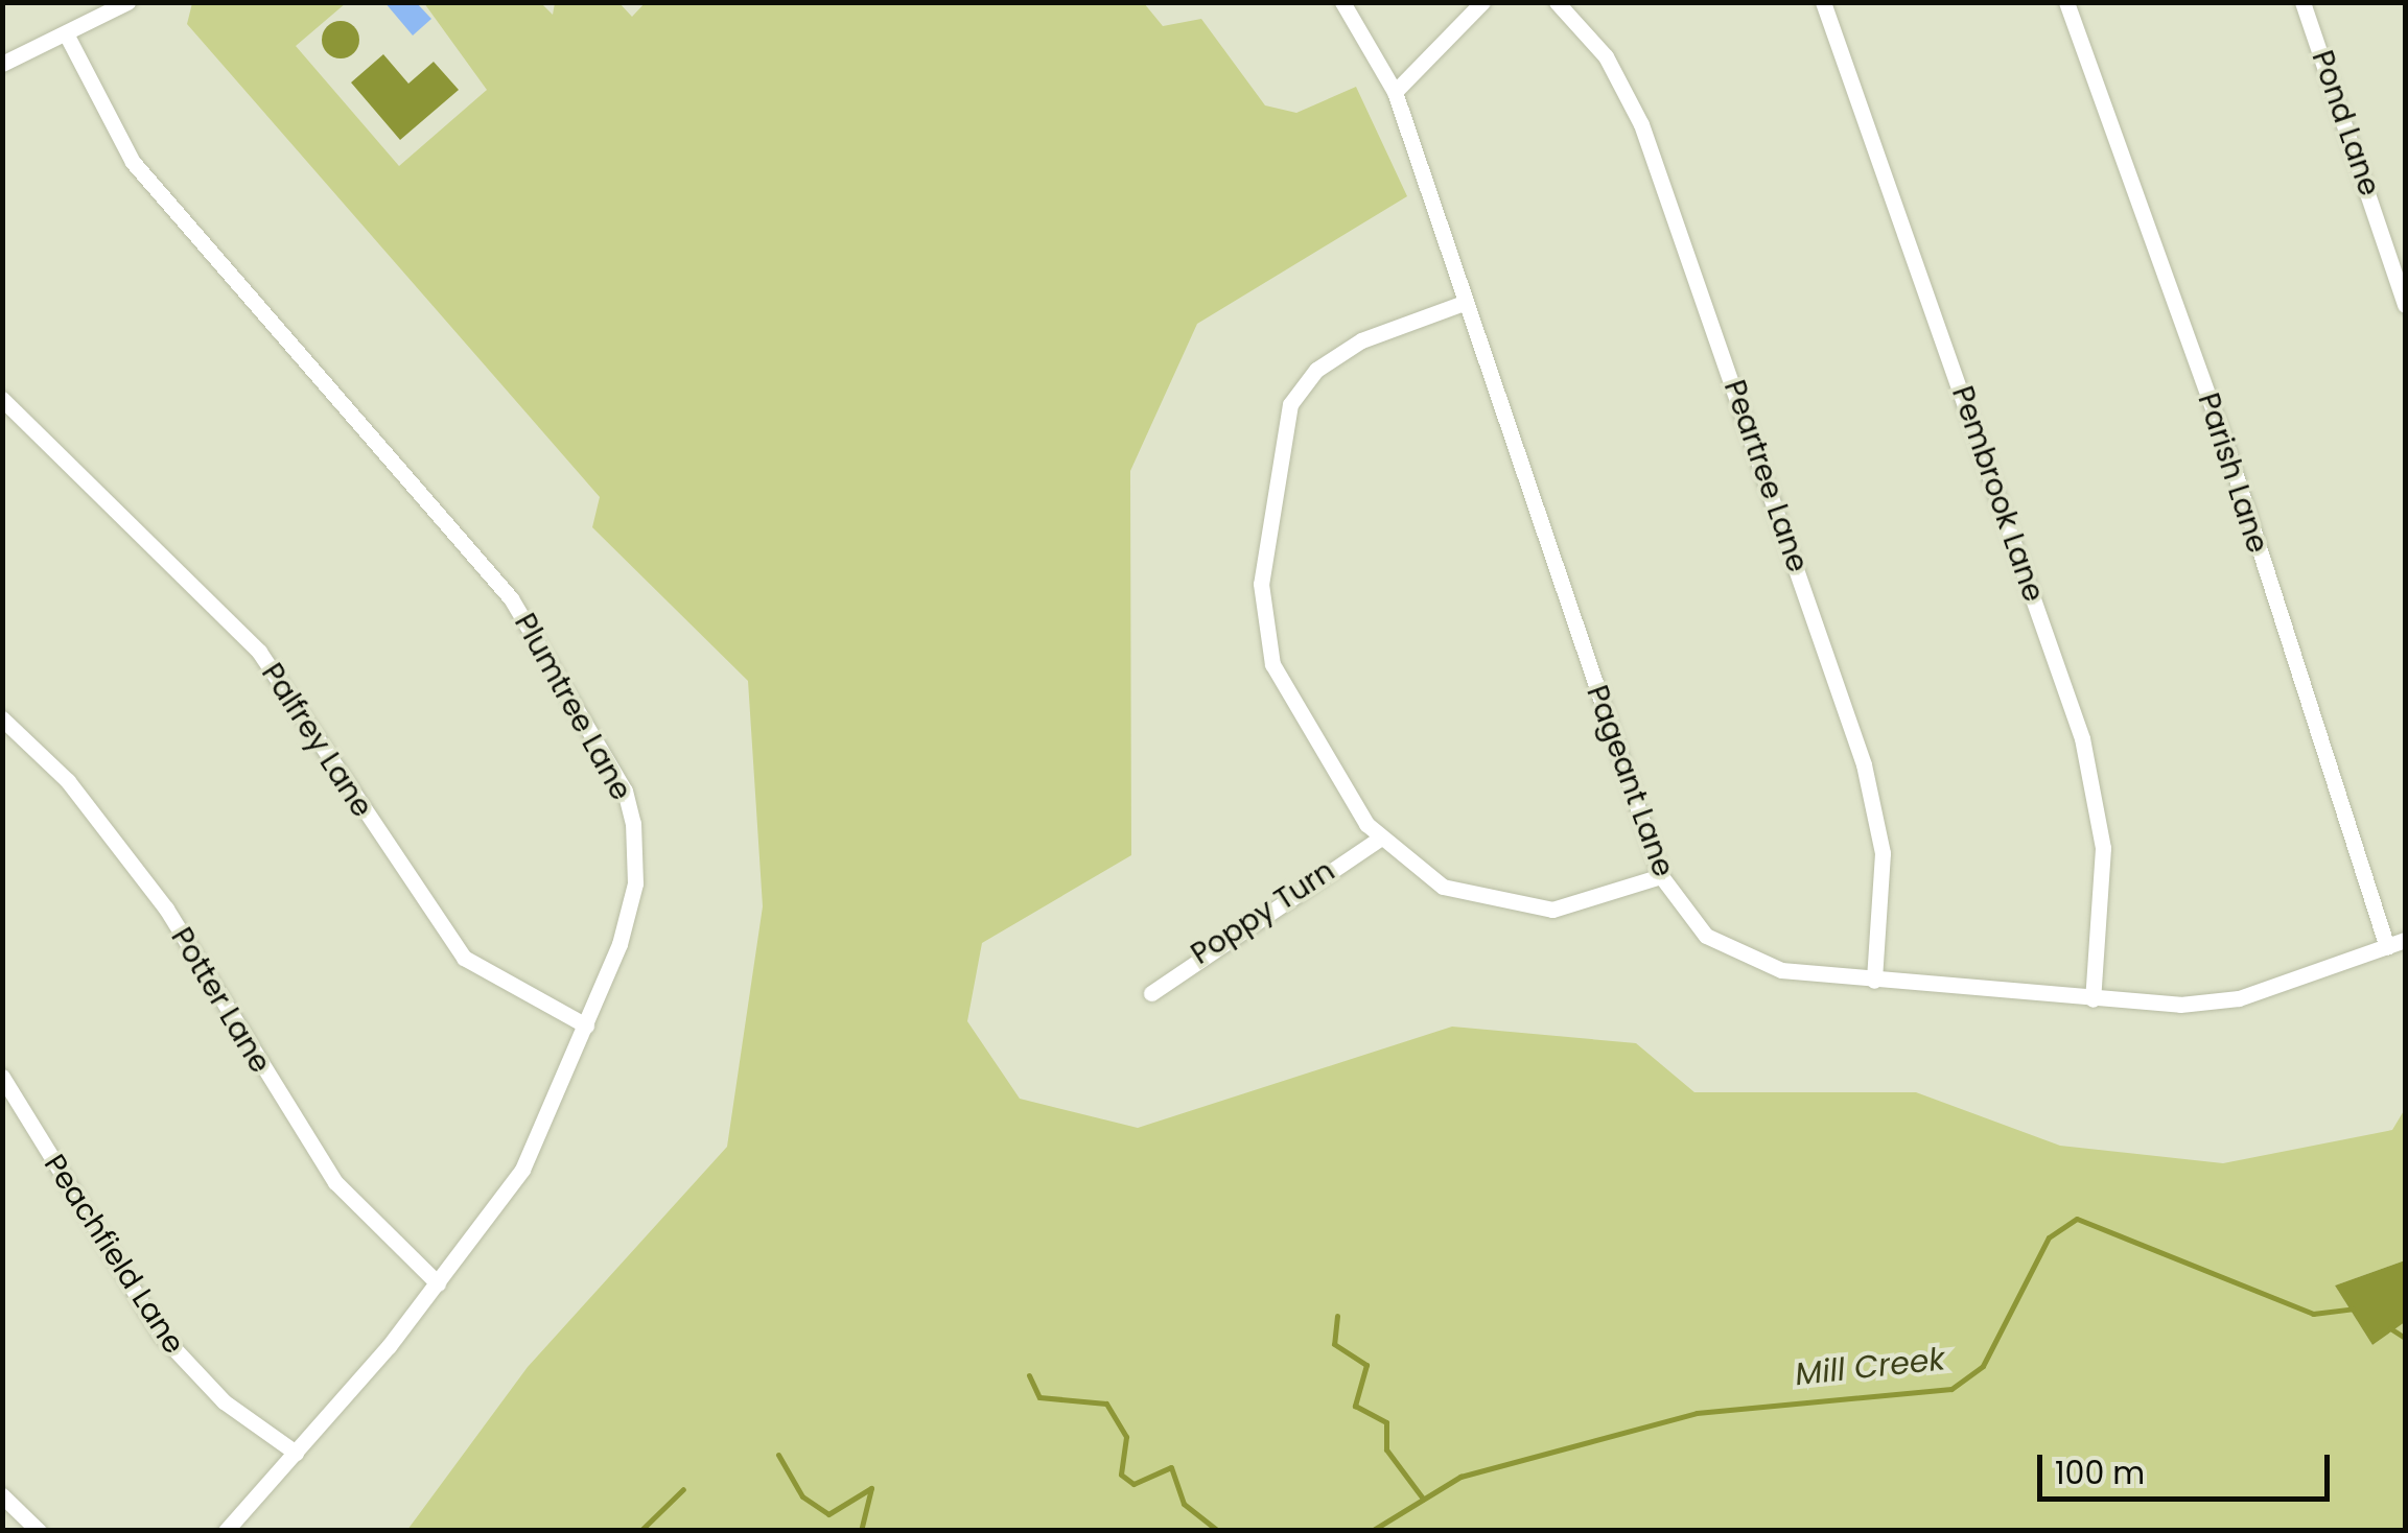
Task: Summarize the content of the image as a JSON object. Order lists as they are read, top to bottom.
{
  "streets": {
    "street": [
      "Pond Lane",
      "Parish Lane",
      "Peartree Lane",
      "Pembrook Lane",
      "Plumtree Lane",
      "Palfrey Lane",
      "Pageant Lane",
      "Poppy Turn",
      "Potter Lane",
      "Peachfield Lane"
    ]
  },
  "crossings": [
    ["Parish Lane", "Pageant Lane"],
    ["Peartree Lane", "Pageant Lane"],
    ["Pembrook Lane", "Pageant Lane"],
    ["Plumtree Lane", "Palfrey Lane"],
    ["Plumtree Lane", "Potter Lane"],
    ["Plumtree Lane", "Peachfield Lane"]
  ],
  "water": ["Mill Creek"],
  "scale_bar": "100 m"
}
